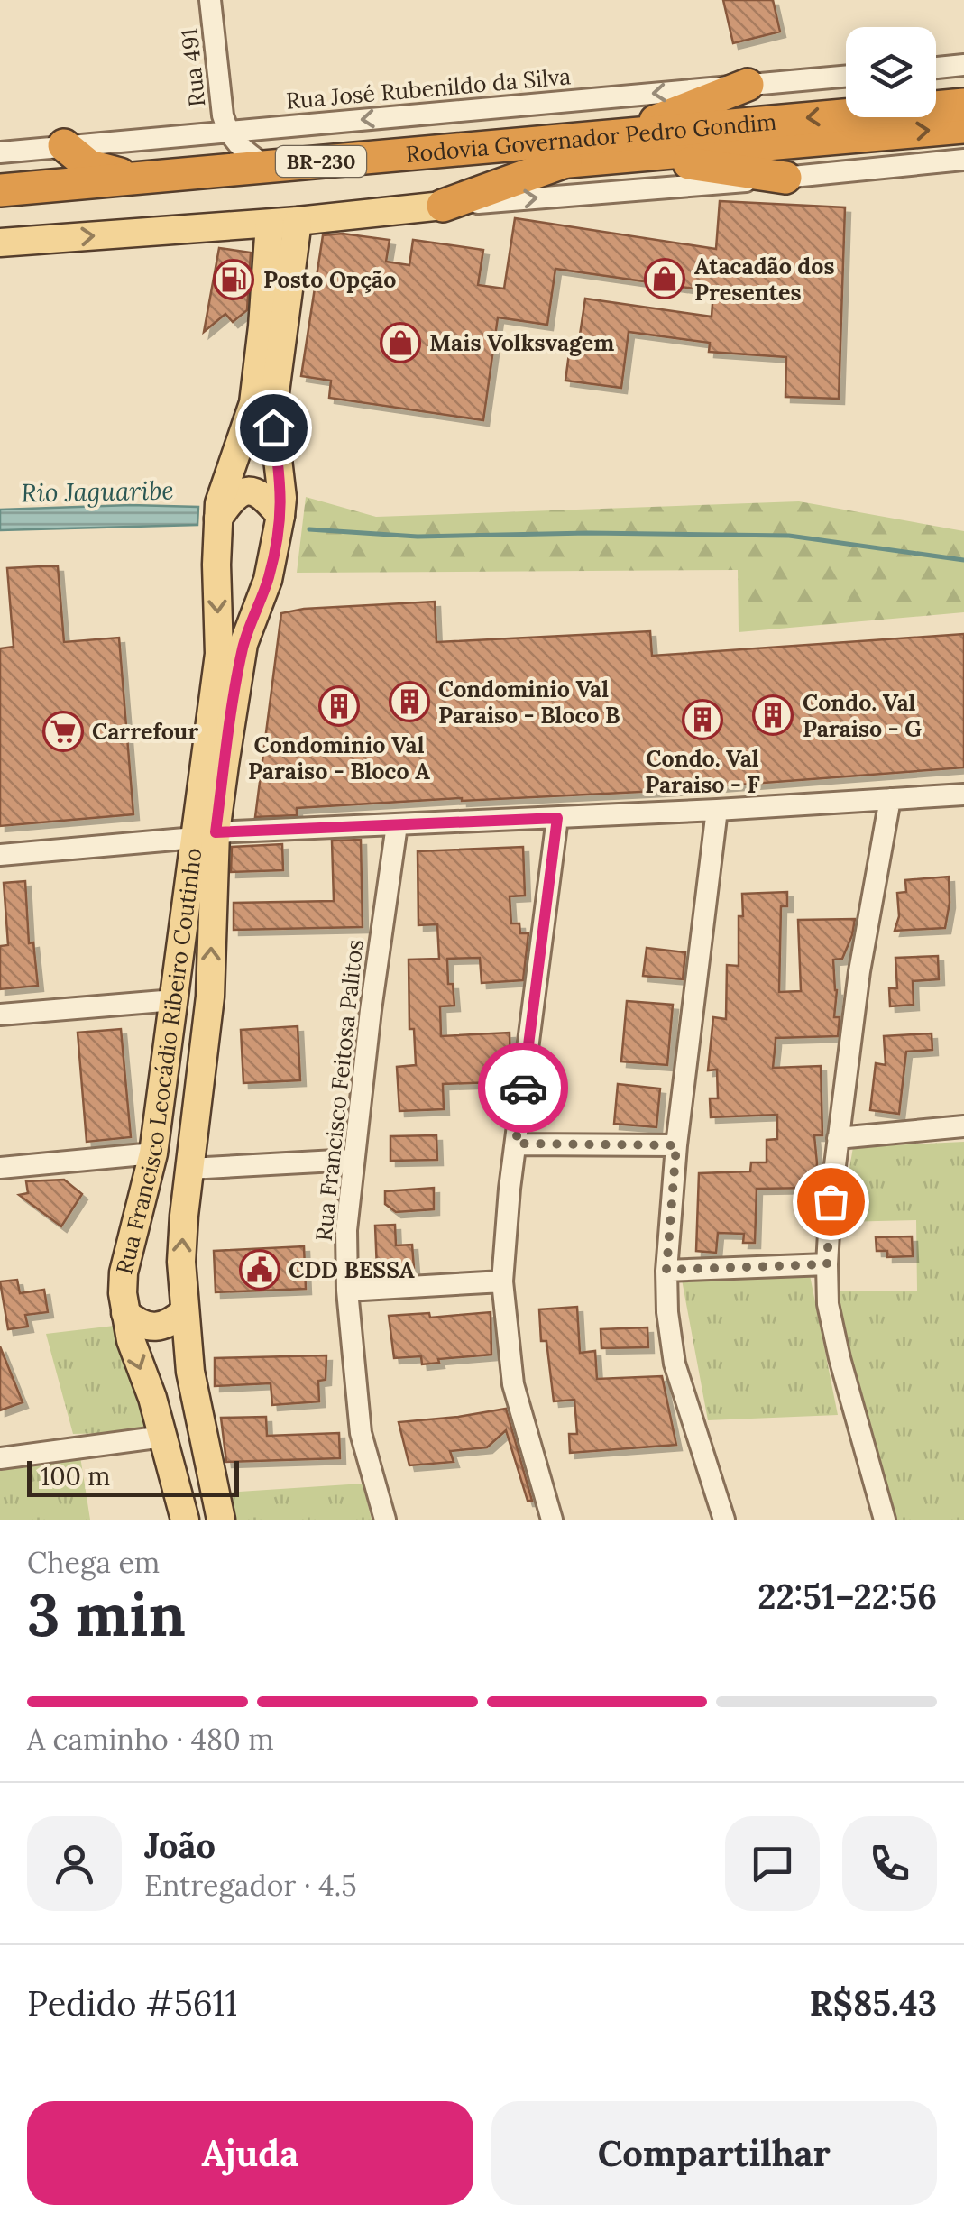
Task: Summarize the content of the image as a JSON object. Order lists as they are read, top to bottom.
{
  "streets": {
    "highway": ["Rodovia Governador Pedro Gondim", "BR-230"],
    "main road": ["Rua Francisco Leocádio Ribeiro Coutinho"],
    "street": ["Rua 491", "Rua José Rubenildo da Silva", "Rua Francisco Feitosa Palitos"]
  },
  "crossings": [
    ["Rua 491", "Rua José Rubenildo da Silva"],
    ["Rua 491", "Rodovia Governador Pedro Gondim"]
  ],
  "water": ["Rio Jaguaribe"],
  "places": {
    "shop": ["Atacadão dos Presentes", "Mais Volksvagem"],
    "fuel station": ["Posto Opção"],
    "building": [
      "Condominio Val Paraiso - Bloco B",
      "Condominio Val Paraiso - Bloco A",
      "Condo. Val Paraiso - G",
      "Condo. Val Paraiso - F"
    ],
    "supermarket": ["Carrefour"],
    "public building": ["CDD BESSA"]
  },
  "scale_bar": "100 m",
  "page": {
    "scale": "100 m",
    "heading": ["3 min", "Chega em", "22:51–22:56"],
    "panel": [
      "João",
      "Entregador · 4.5",
      "Pedido #5611",
      "R$85.43"
    ],
    "bar": "A caminho · 480 m",
    "buttons": ["Ajuda", "Compartilhar"]
  }
}
